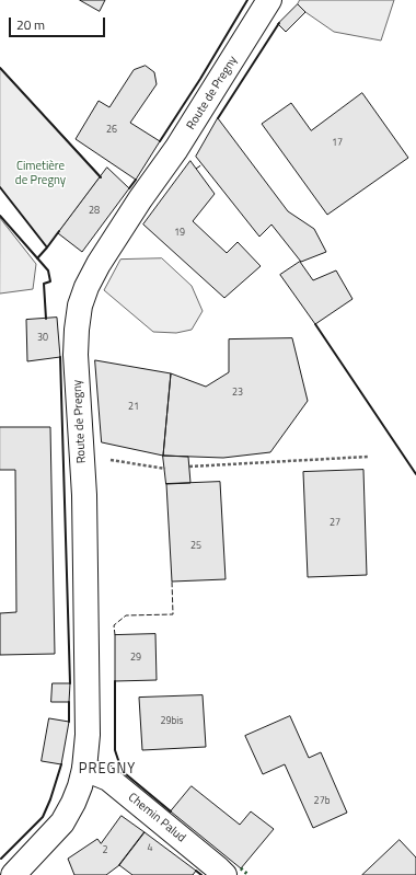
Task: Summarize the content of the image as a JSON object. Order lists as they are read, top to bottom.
{
  "streets": {
    "street": ["Route de Pregny", "Chemin Palud"]
  },
  "crossings": [
    ["Route de Pregny", "Chemin Palud"]
  ],
  "districts": ["PREGNY"],
  "parks": ["Cimetière de Pregny"],
  "house_numbers": [
    "26",
    "17",
    "28",
    "19",
    "30",
    "23",
    "21",
    "27",
    "25",
    "29",
    "29bis",
    "27b",
    "4",
    "2"
  ],
  "scale_bar": "20 m"
}
